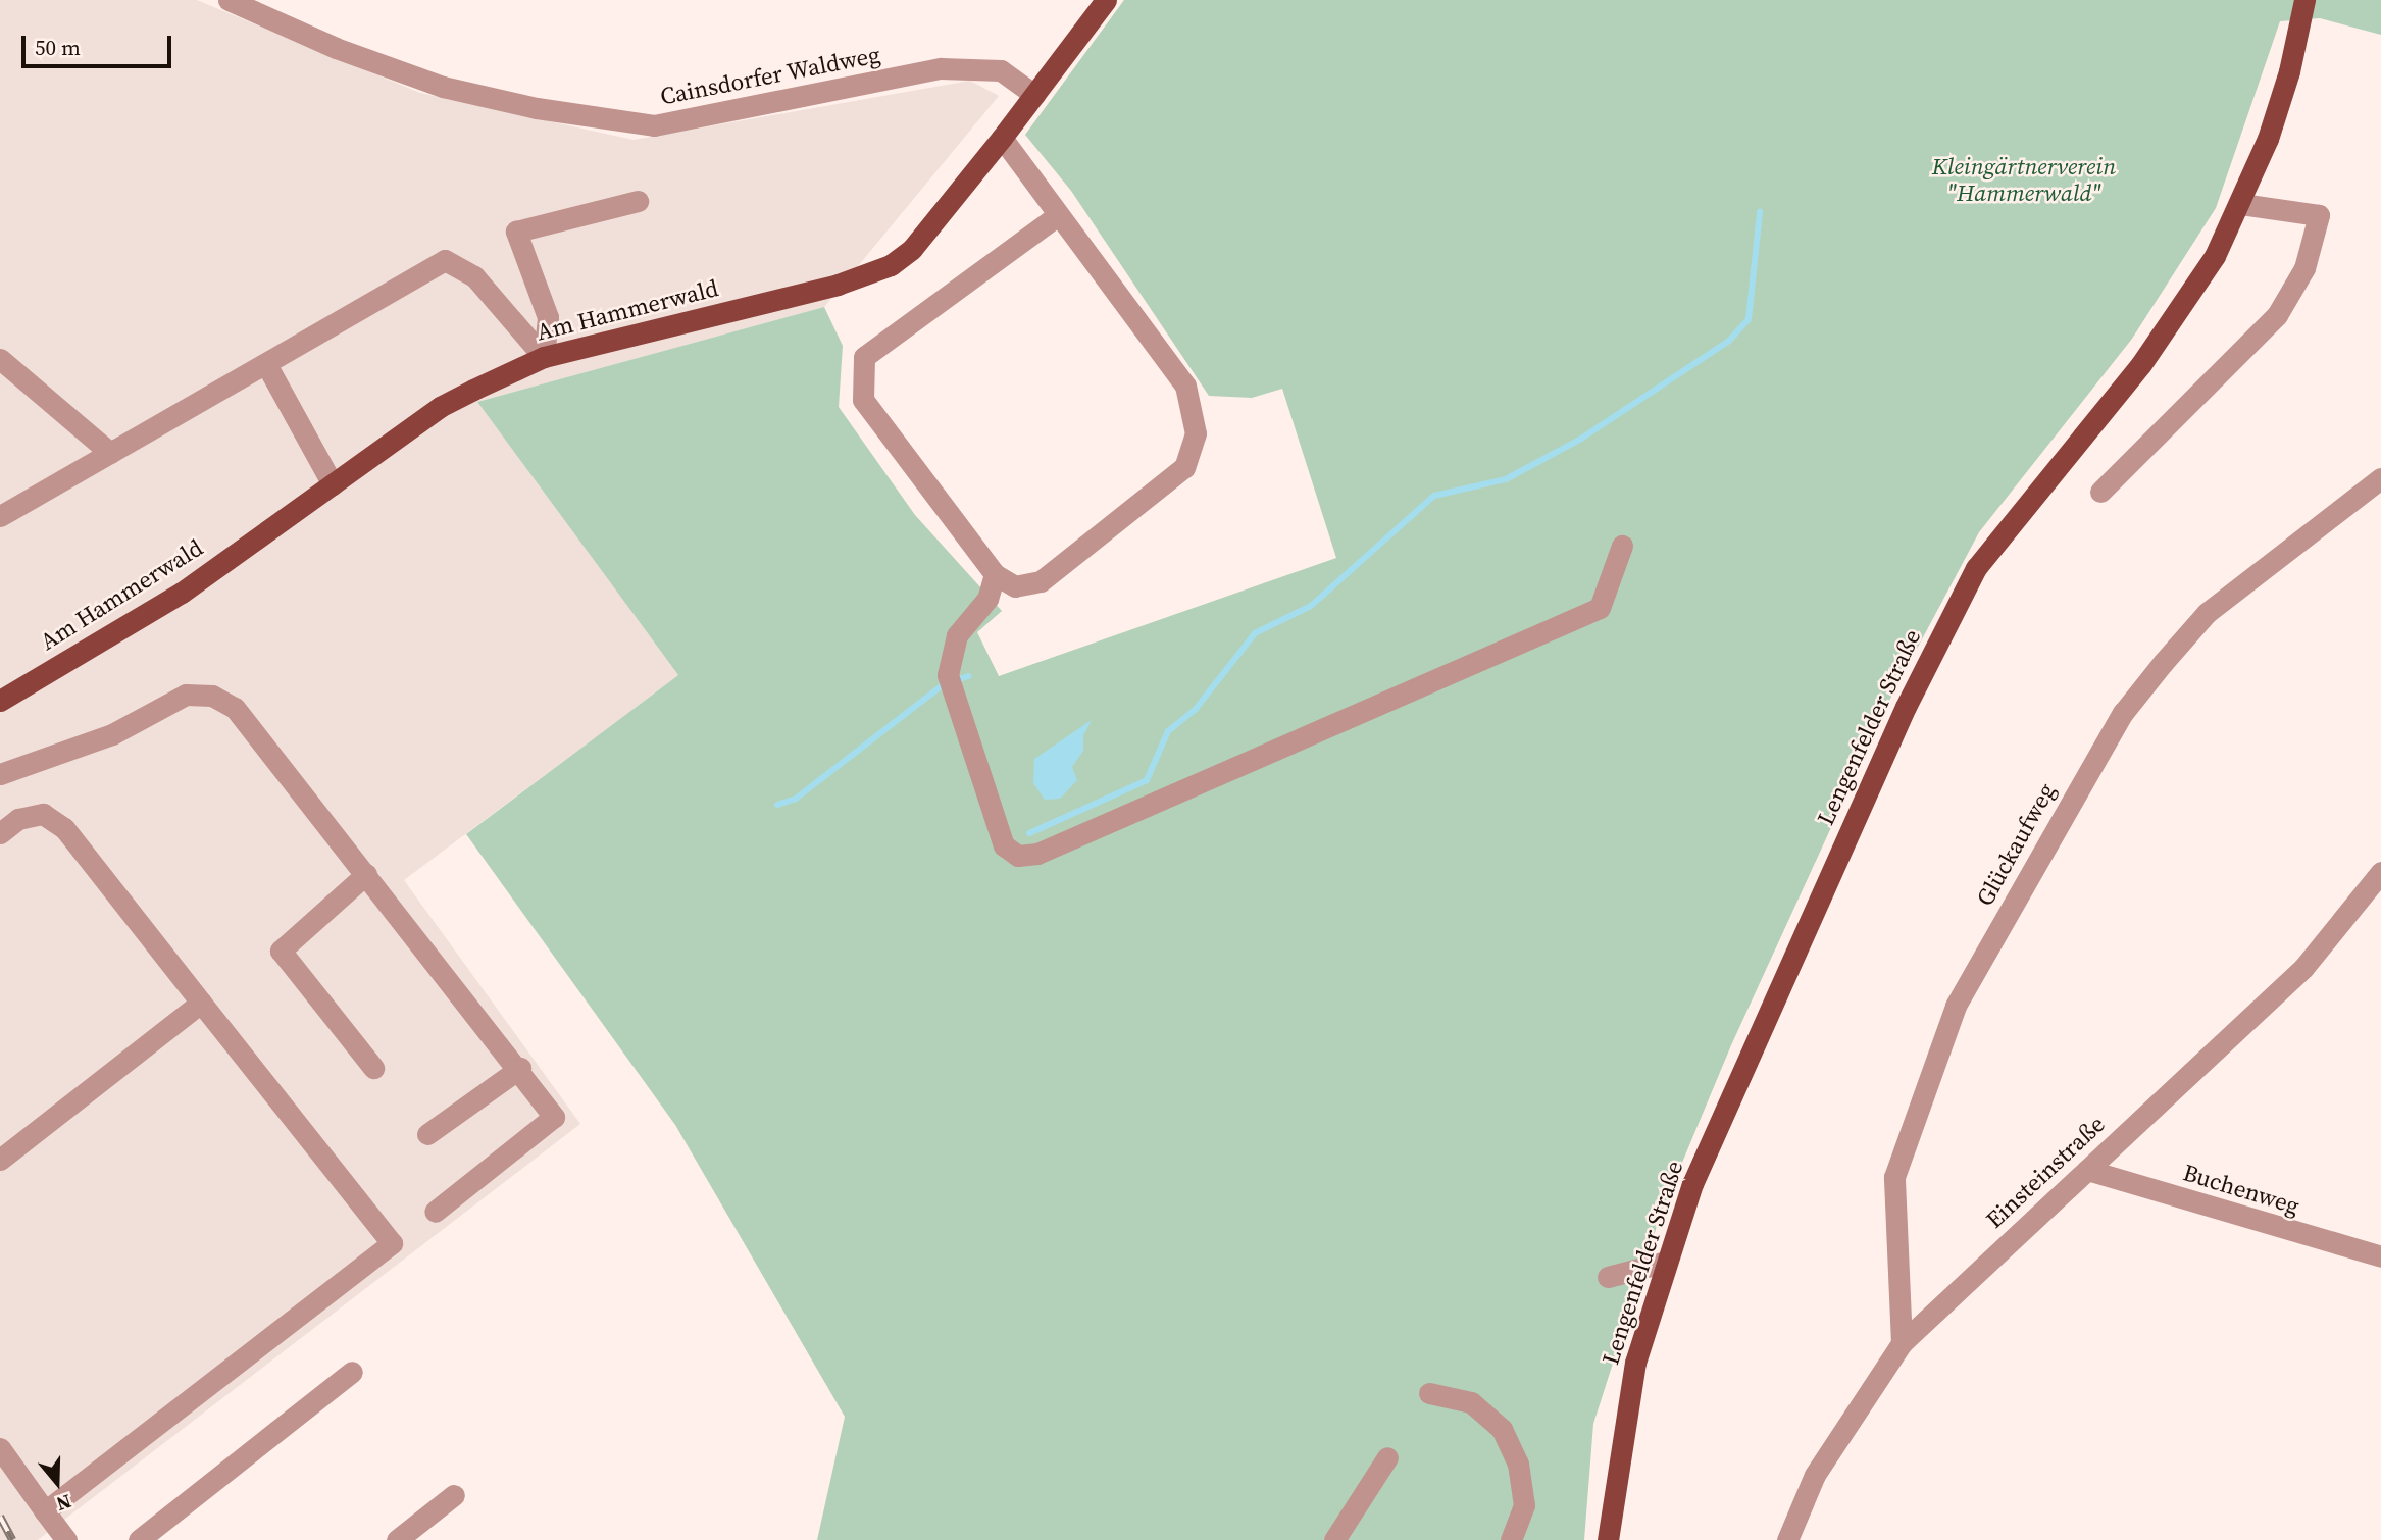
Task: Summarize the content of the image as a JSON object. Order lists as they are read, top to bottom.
{
  "streets": {
    "main road": ["Am Hammerwald", "Lengenfelder Straße"],
    "street": [
      "Cainsdorfer Waldweg",
      "Glückaufweg",
      "Einsteinstraße",
      "Buchenweg"
    ]
  },
  "crossings": [
    ["Cainsdorfer Waldweg", "Am Hammerwald"],
    ["Glückaufweg", "Einsteinstraße"],
    ["Einsteinstraße", "Buchenweg"]
  ],
  "parks": ["Kleingärtnerverein \"Hammerwald\""],
  "scale_bar": "50 m",
  "north": "bottom"
}
